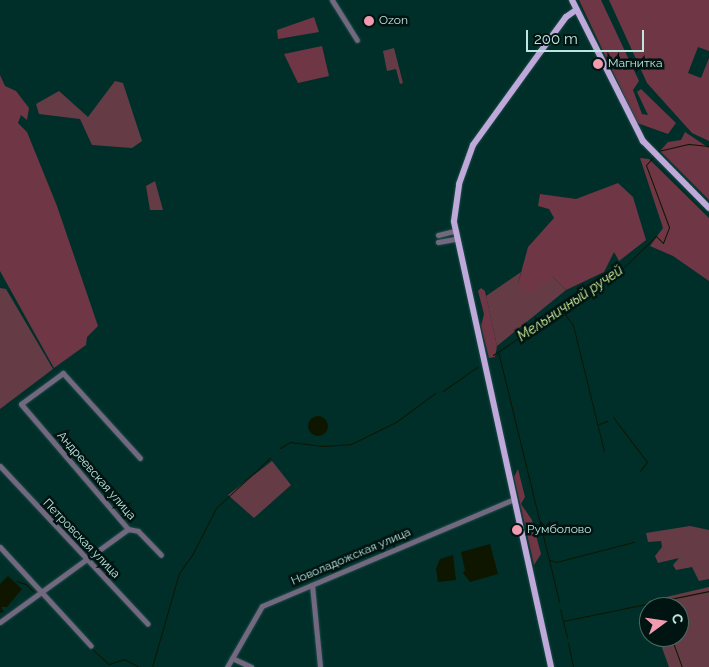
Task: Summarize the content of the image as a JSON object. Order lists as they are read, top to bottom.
{
  "streets": {
    "street": ["Андреевская улица", "Петровская улица", "Новоладожская улица"]
  },
  "water": ["Мельничный ручей"],
  "places": ["Ozon", "Магнитка", "Румболово"],
  "scale_bar": "200 m",
  "north": "right"
}
